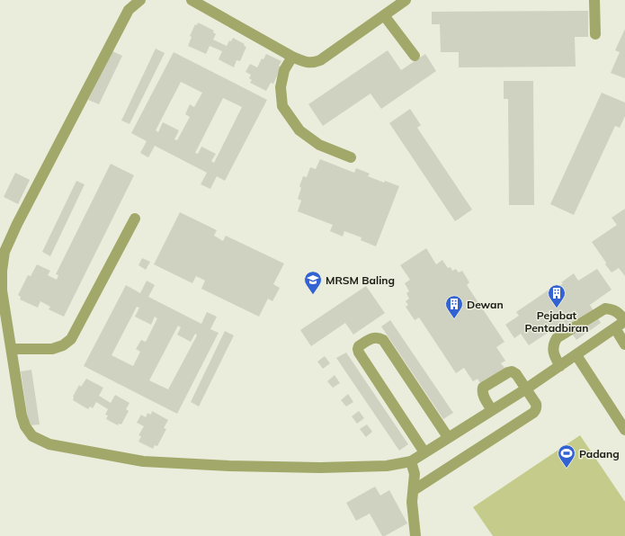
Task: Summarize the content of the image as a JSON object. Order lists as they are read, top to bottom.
{
  "places": {
    "school or university": ["MRSM Baling"],
    "building": ["Pejabat Pentadbiran", "Dewan"],
    "sports": ["Padang"]
  }
}
